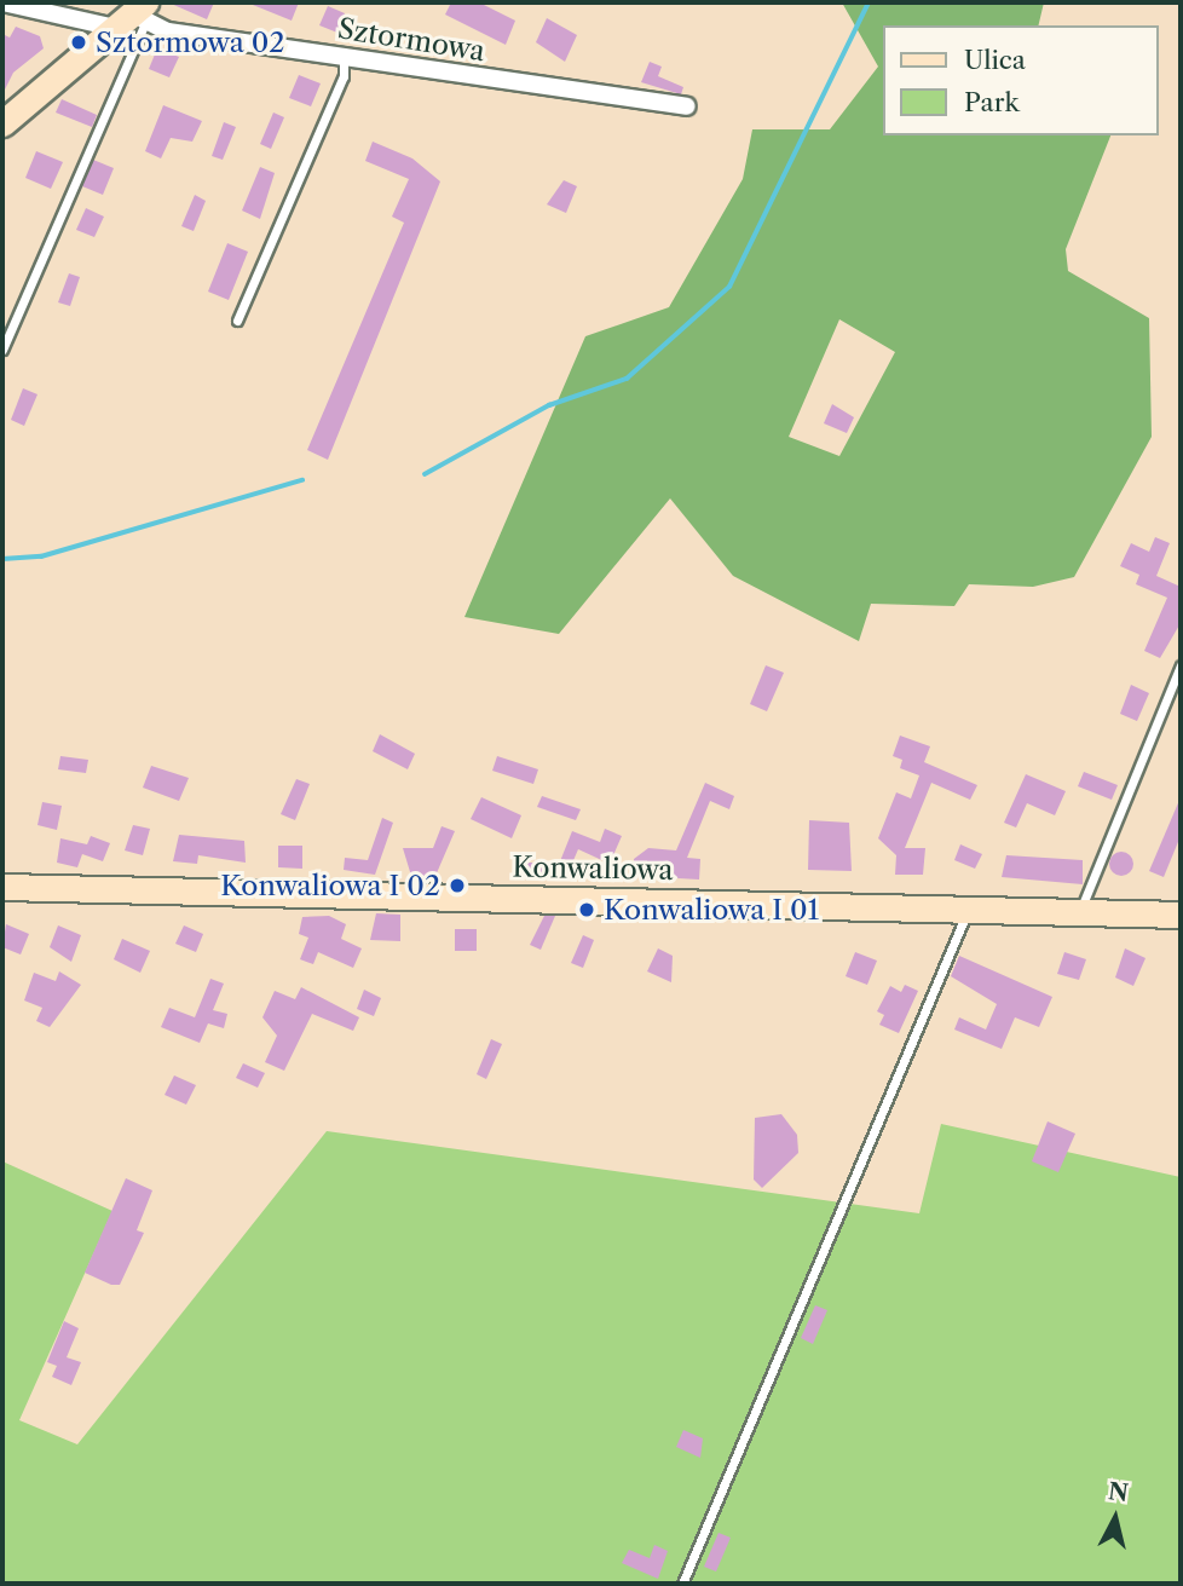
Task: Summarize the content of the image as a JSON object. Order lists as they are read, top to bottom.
{
  "streets": {
    "street": ["Sztormowa", "Konwaliowa"]
  },
  "places": ["Sztormowa 02", "Konwaliowa I 02", "Konwaliowa I 01"],
  "legend": ["Ulica", "Park"],
  "north": "top"
}
